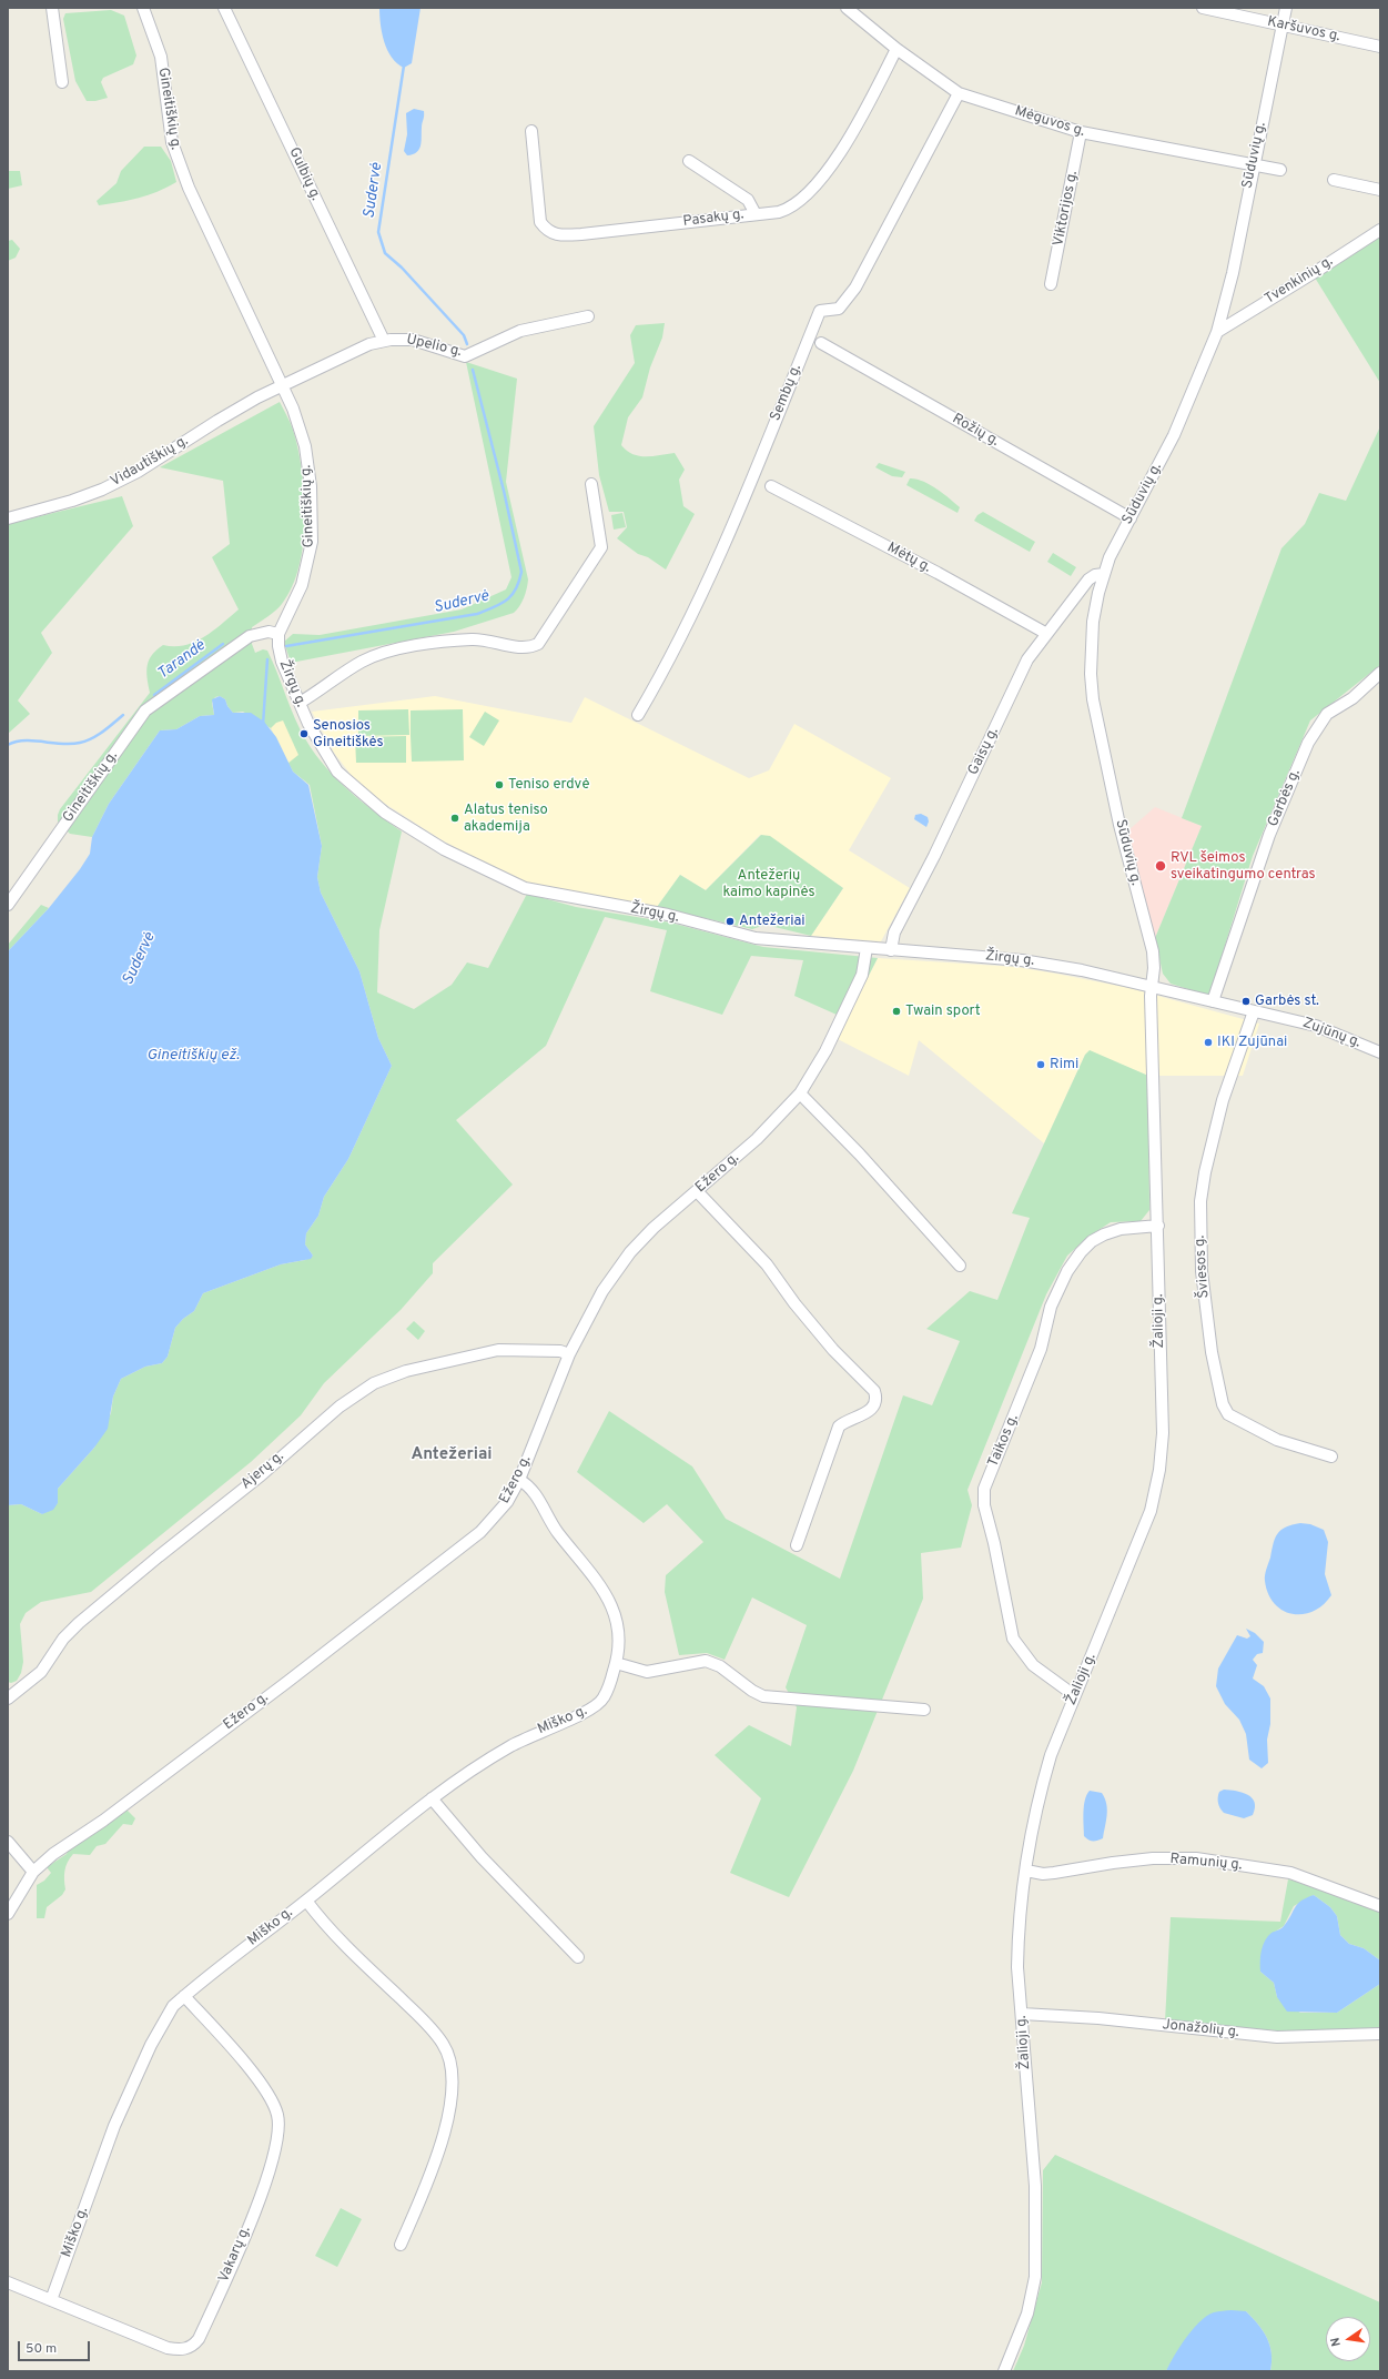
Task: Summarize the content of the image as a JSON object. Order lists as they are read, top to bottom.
{
  "streets": {
    "street": [
      "Karšuvos g.",
      "Gineitiškių g.",
      "Mėguvos g.",
      "Sūduvių g.",
      "Gulbių g.",
      "Viktorijos g.",
      "Pasakų g.",
      "Tvenkinių g.",
      "Upelio g.",
      "Sembų g.",
      "Rožių g.",
      "Vidautiškių g.",
      "Mėtų g.",
      "Žirgų g.",
      "Gaisų g.",
      "Garbės g.",
      "Zujūnų g.",
      "Ežero g.",
      "Šviesos g.",
      "Žalioji g.",
      "Taikos g.",
      "Ajerų g.",
      "Miško g.",
      "Ramunių g.",
      "Jonažolių g.",
      "Vakarų g."
    ]
  },
  "crossings": [
    ["Karšuvos g.", "Sūduvių g."],
    ["Gineitiškių g.", "Upelio g."],
    ["Gineitiškių g.", "Vidautiškių g."],
    ["Gineitiškių g.", "Žirgų g."],
    ["Mėguvos g.", "Sūduvių g."],
    ["Mėguvos g.", "Viktorijos g."],
    ["Mėguvos g.", "Pasakų g."],
    ["Mėguvos g.", "Sembų g."],
    ["Sūduvių g.", "Tvenkinių g."],
    ["Sūduvių g.", "Rožių g."],
    ["Sūduvių g.", "Žirgų g."],
    ["Sūduvių g.", "Gaisų g."],
    ["Sūduvių g.", "Zujūnų g."],
    ["Sūduvių g.", "Žalioji g."],
    ["Gulbių g.", "Upelio g."],
    ["Upelio g.", "Vidautiškių g."],
    ["Mėtų g.", "Gaisų g."],
    ["Žirgų g.", "Gaisų g."],
    ["Žirgų g.", "Zujūnų g."],
    ["Žirgų g.", "Ežero g."],
    ["Žirgų g.", "Žalioji g."],
    ["Garbės g.", "Zujūnų g."],
    ["Zujūnų g.", "Šviesos g."],
    ["Zujūnų g.", "Žalioji g."],
    ["Ežero g.", "Ajerų g."],
    ["Ežero g.", "Miško g."],
    ["Žalioji g.", "Taikos g."],
    ["Žalioji g.", "Ramunių g."],
    ["Žalioji g.", "Jonažolių g."],
    ["Miško g.", "Vakarų g."]
  ],
  "districts": ["Antežeriai"],
  "water": ["Sudervė", "Tarandė", "Gineitiškių ež."],
  "parks": ["Antežerių kaimo kapinės"],
  "places": [
    "Senosios Gineitiškės",
    "Teniso erdvė",
    "Alatus teniso akademija",
    "RVL šeimos sveikatingumo centras",
    "Antežeriai",
    "Garbės st.",
    "Twain sport",
    "IKI Zujūnai",
    "Rimi"
  ],
  "scale_bar": "50 m",
  "north": "left"
}
